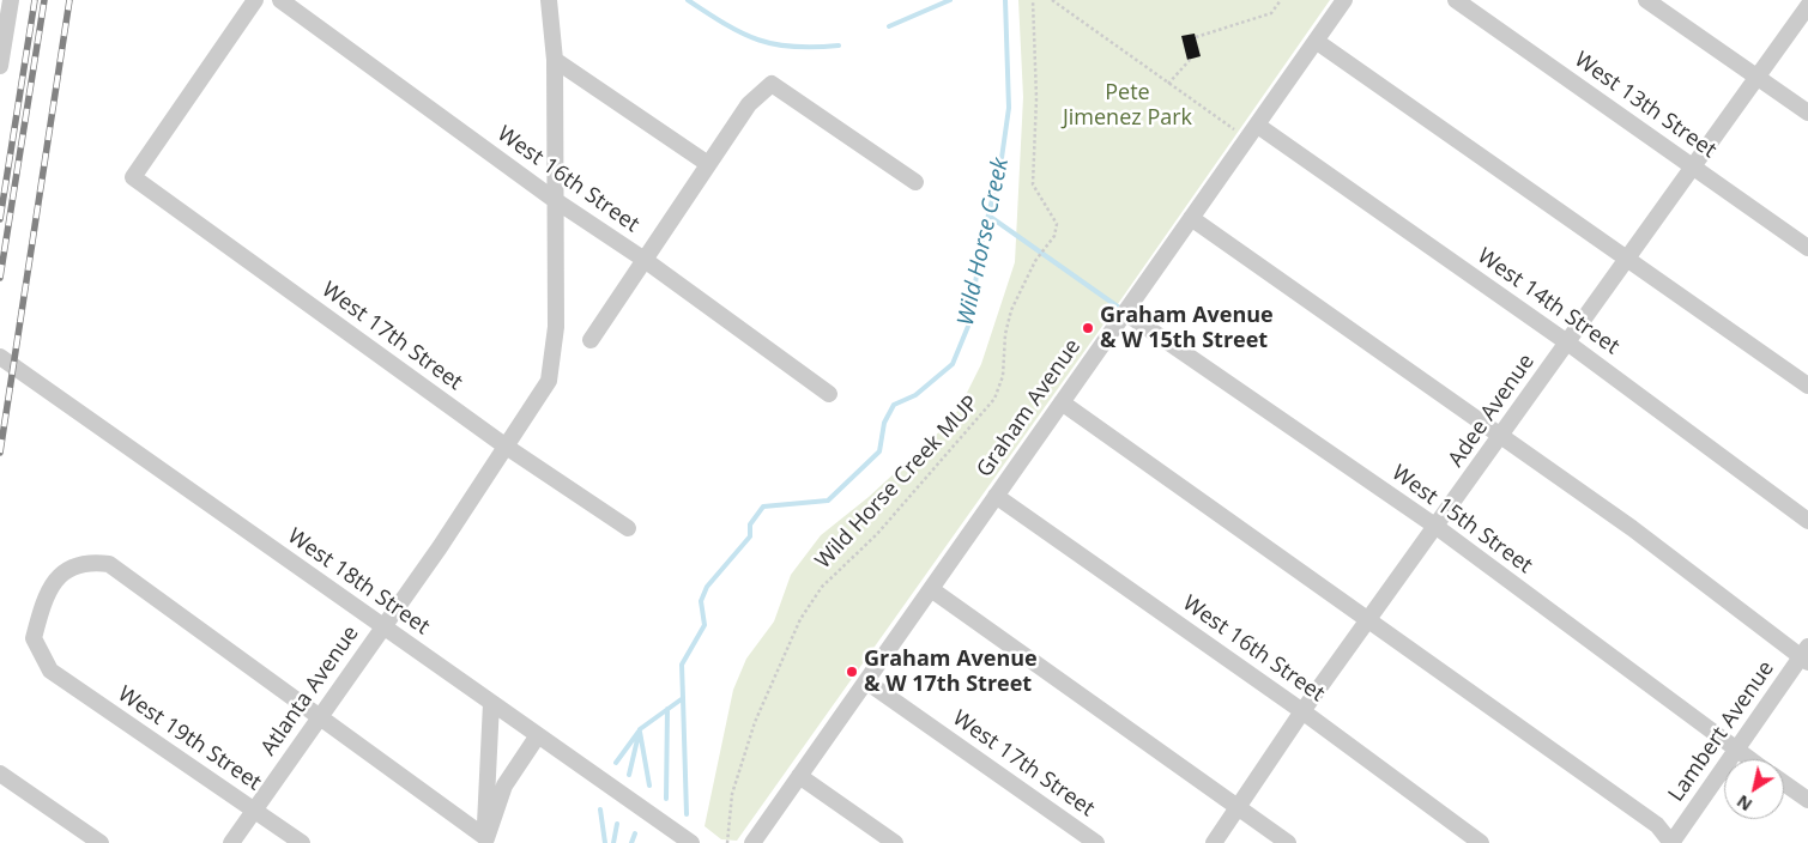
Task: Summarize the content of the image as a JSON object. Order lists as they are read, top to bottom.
{
  "streets": {
    "street": [
      "West 13th Street",
      "West 16th Street",
      "West 14th Street",
      "West 17th Street",
      "Graham Avenue",
      "Adee Avenue",
      "West 15th Street",
      "West 18th Street",
      "Atlanta Avenue",
      "Lambert Avenue",
      "West 19th Street"
    ],
    "path": ["Wild Horse Creek MUP"]
  },
  "crossings": [
    ["West 13th Street", "Adee Avenue"],
    ["West 16th Street", "Graham Avenue"],
    ["West 16th Street", "Adee Avenue"],
    ["West 16th Street", "Atlanta Avenue"],
    ["West 14th Street", "Graham Avenue"],
    ["West 14th Street", "Adee Avenue"],
    ["West 17th Street", "Graham Avenue"],
    ["West 17th Street", "Atlanta Avenue"],
    ["Graham Avenue", "West 15th Street"],
    ["Adee Avenue", "West 15th Street"],
    ["West 15th Street", "Lambert Avenue"],
    ["West 18th Street", "Atlanta Avenue"],
    ["Atlanta Avenue", "West 19th Street"]
  ],
  "water": ["Wild Horse Creek"],
  "parks": ["Pete Jimenez Park"],
  "places": ["Graham Avenue & W 15th Street", "Graham Avenue & W 17th Street"],
  "north": "bottom left"
}
